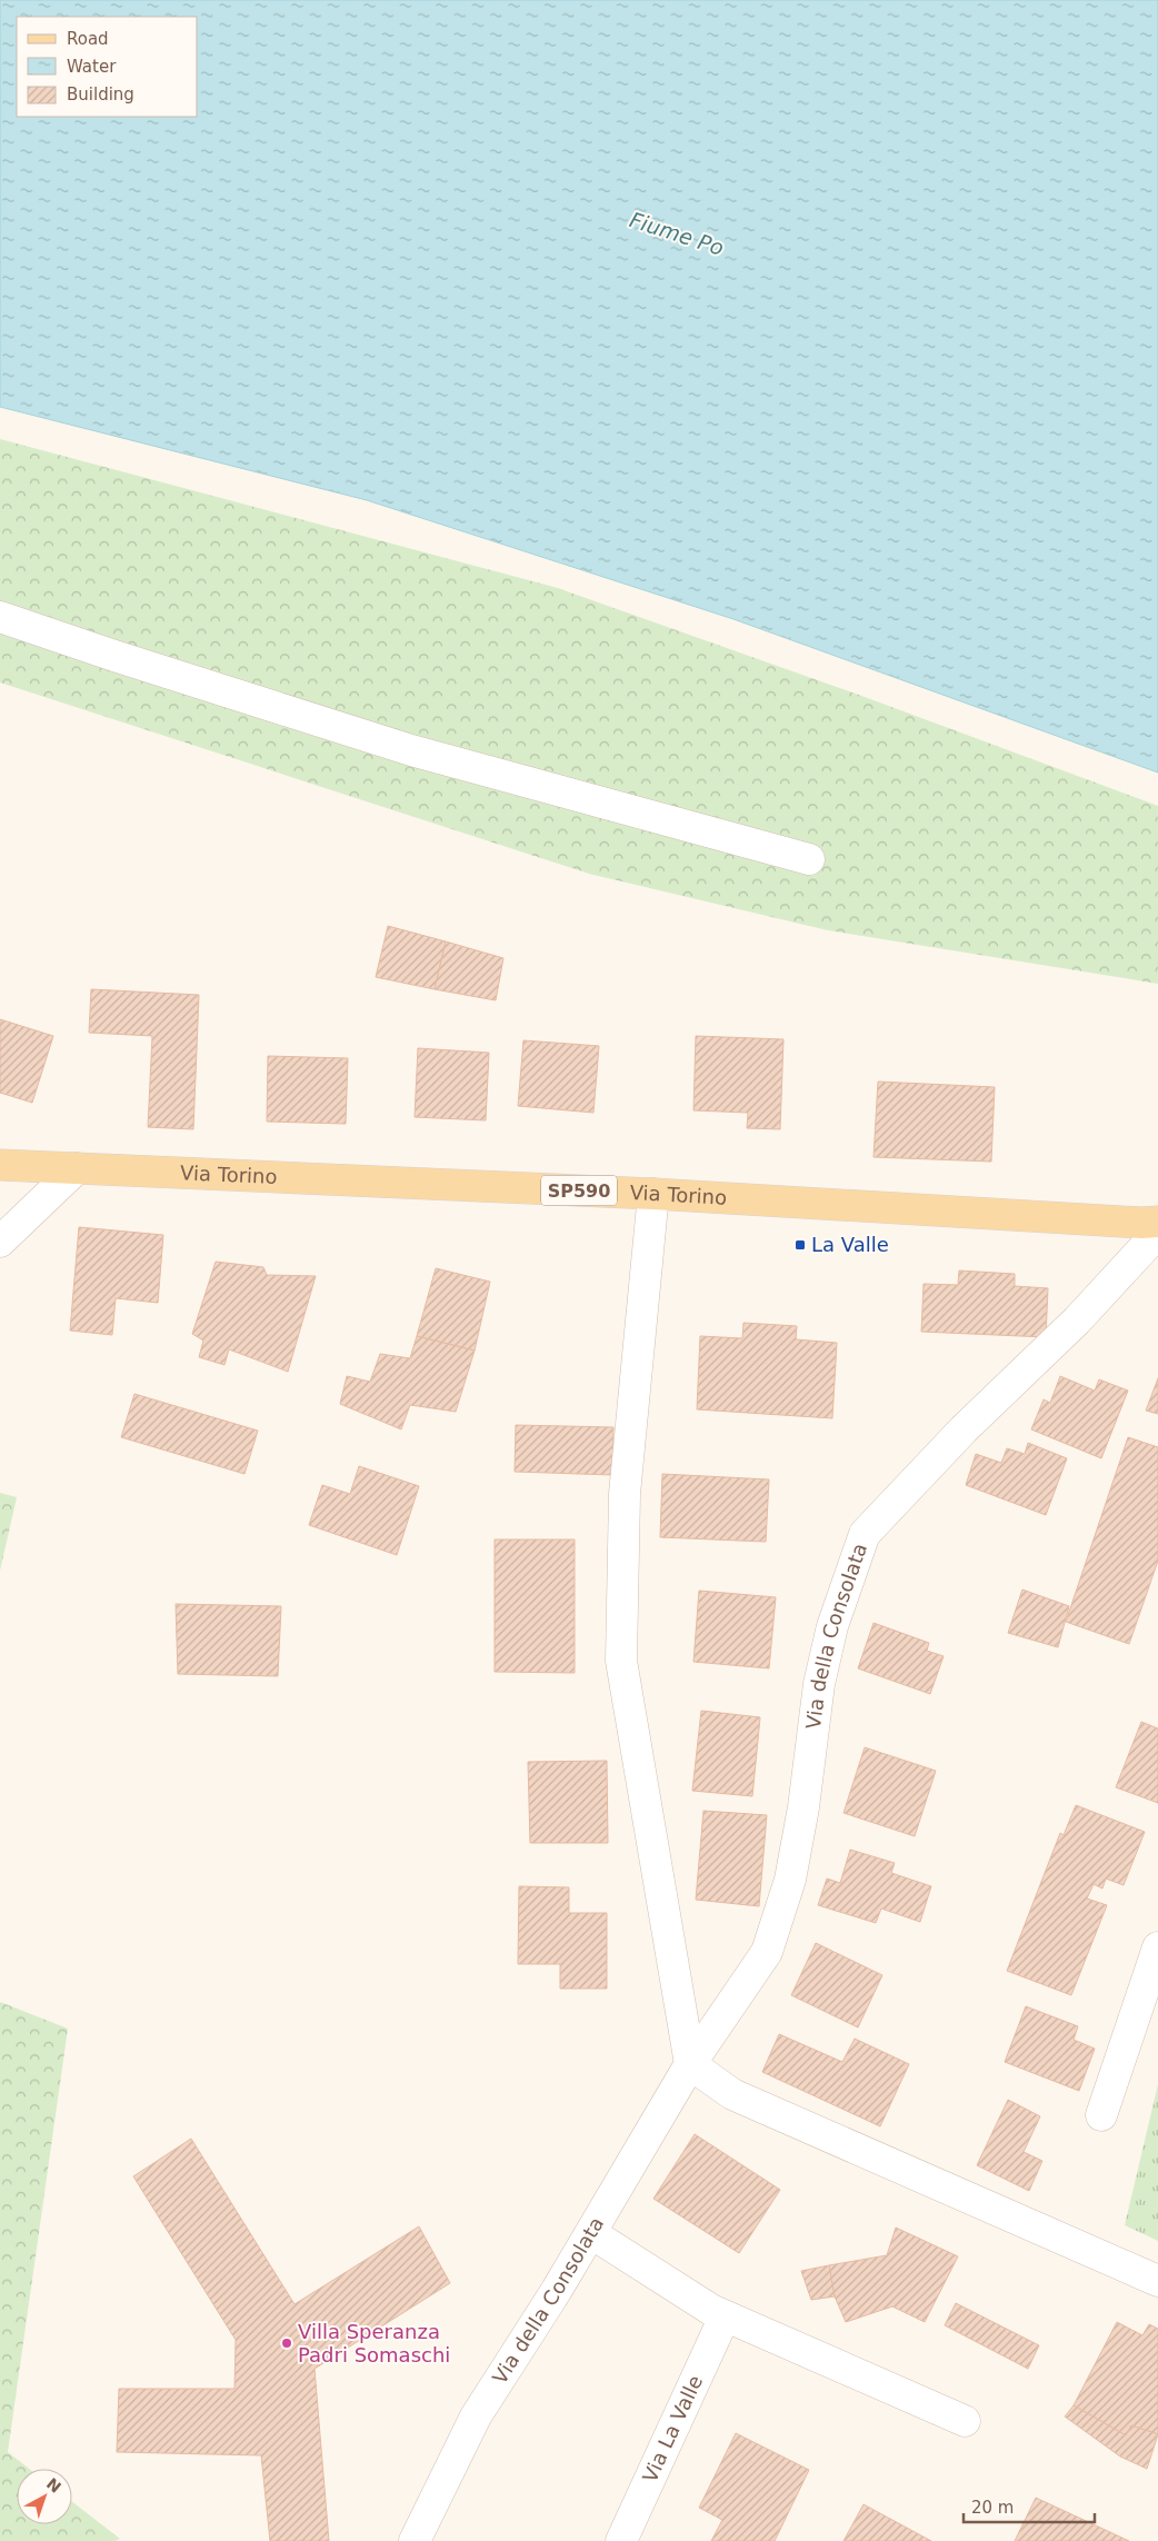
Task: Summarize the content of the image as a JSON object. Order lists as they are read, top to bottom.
{
  "streets": {
    "main road": ["Via Torino", "SP590"],
    "street": ["Via della Consolata", "Via La Valle"]
  },
  "water": ["Fiume Po"],
  "places": {
    "transit": ["La Valle"],
    "other": ["Villa Speranza Padri Somaschi"]
  },
  "legend": ["Road", "Water", "Building"],
  "scale_bar": "20 m",
  "north": "top right"
}
